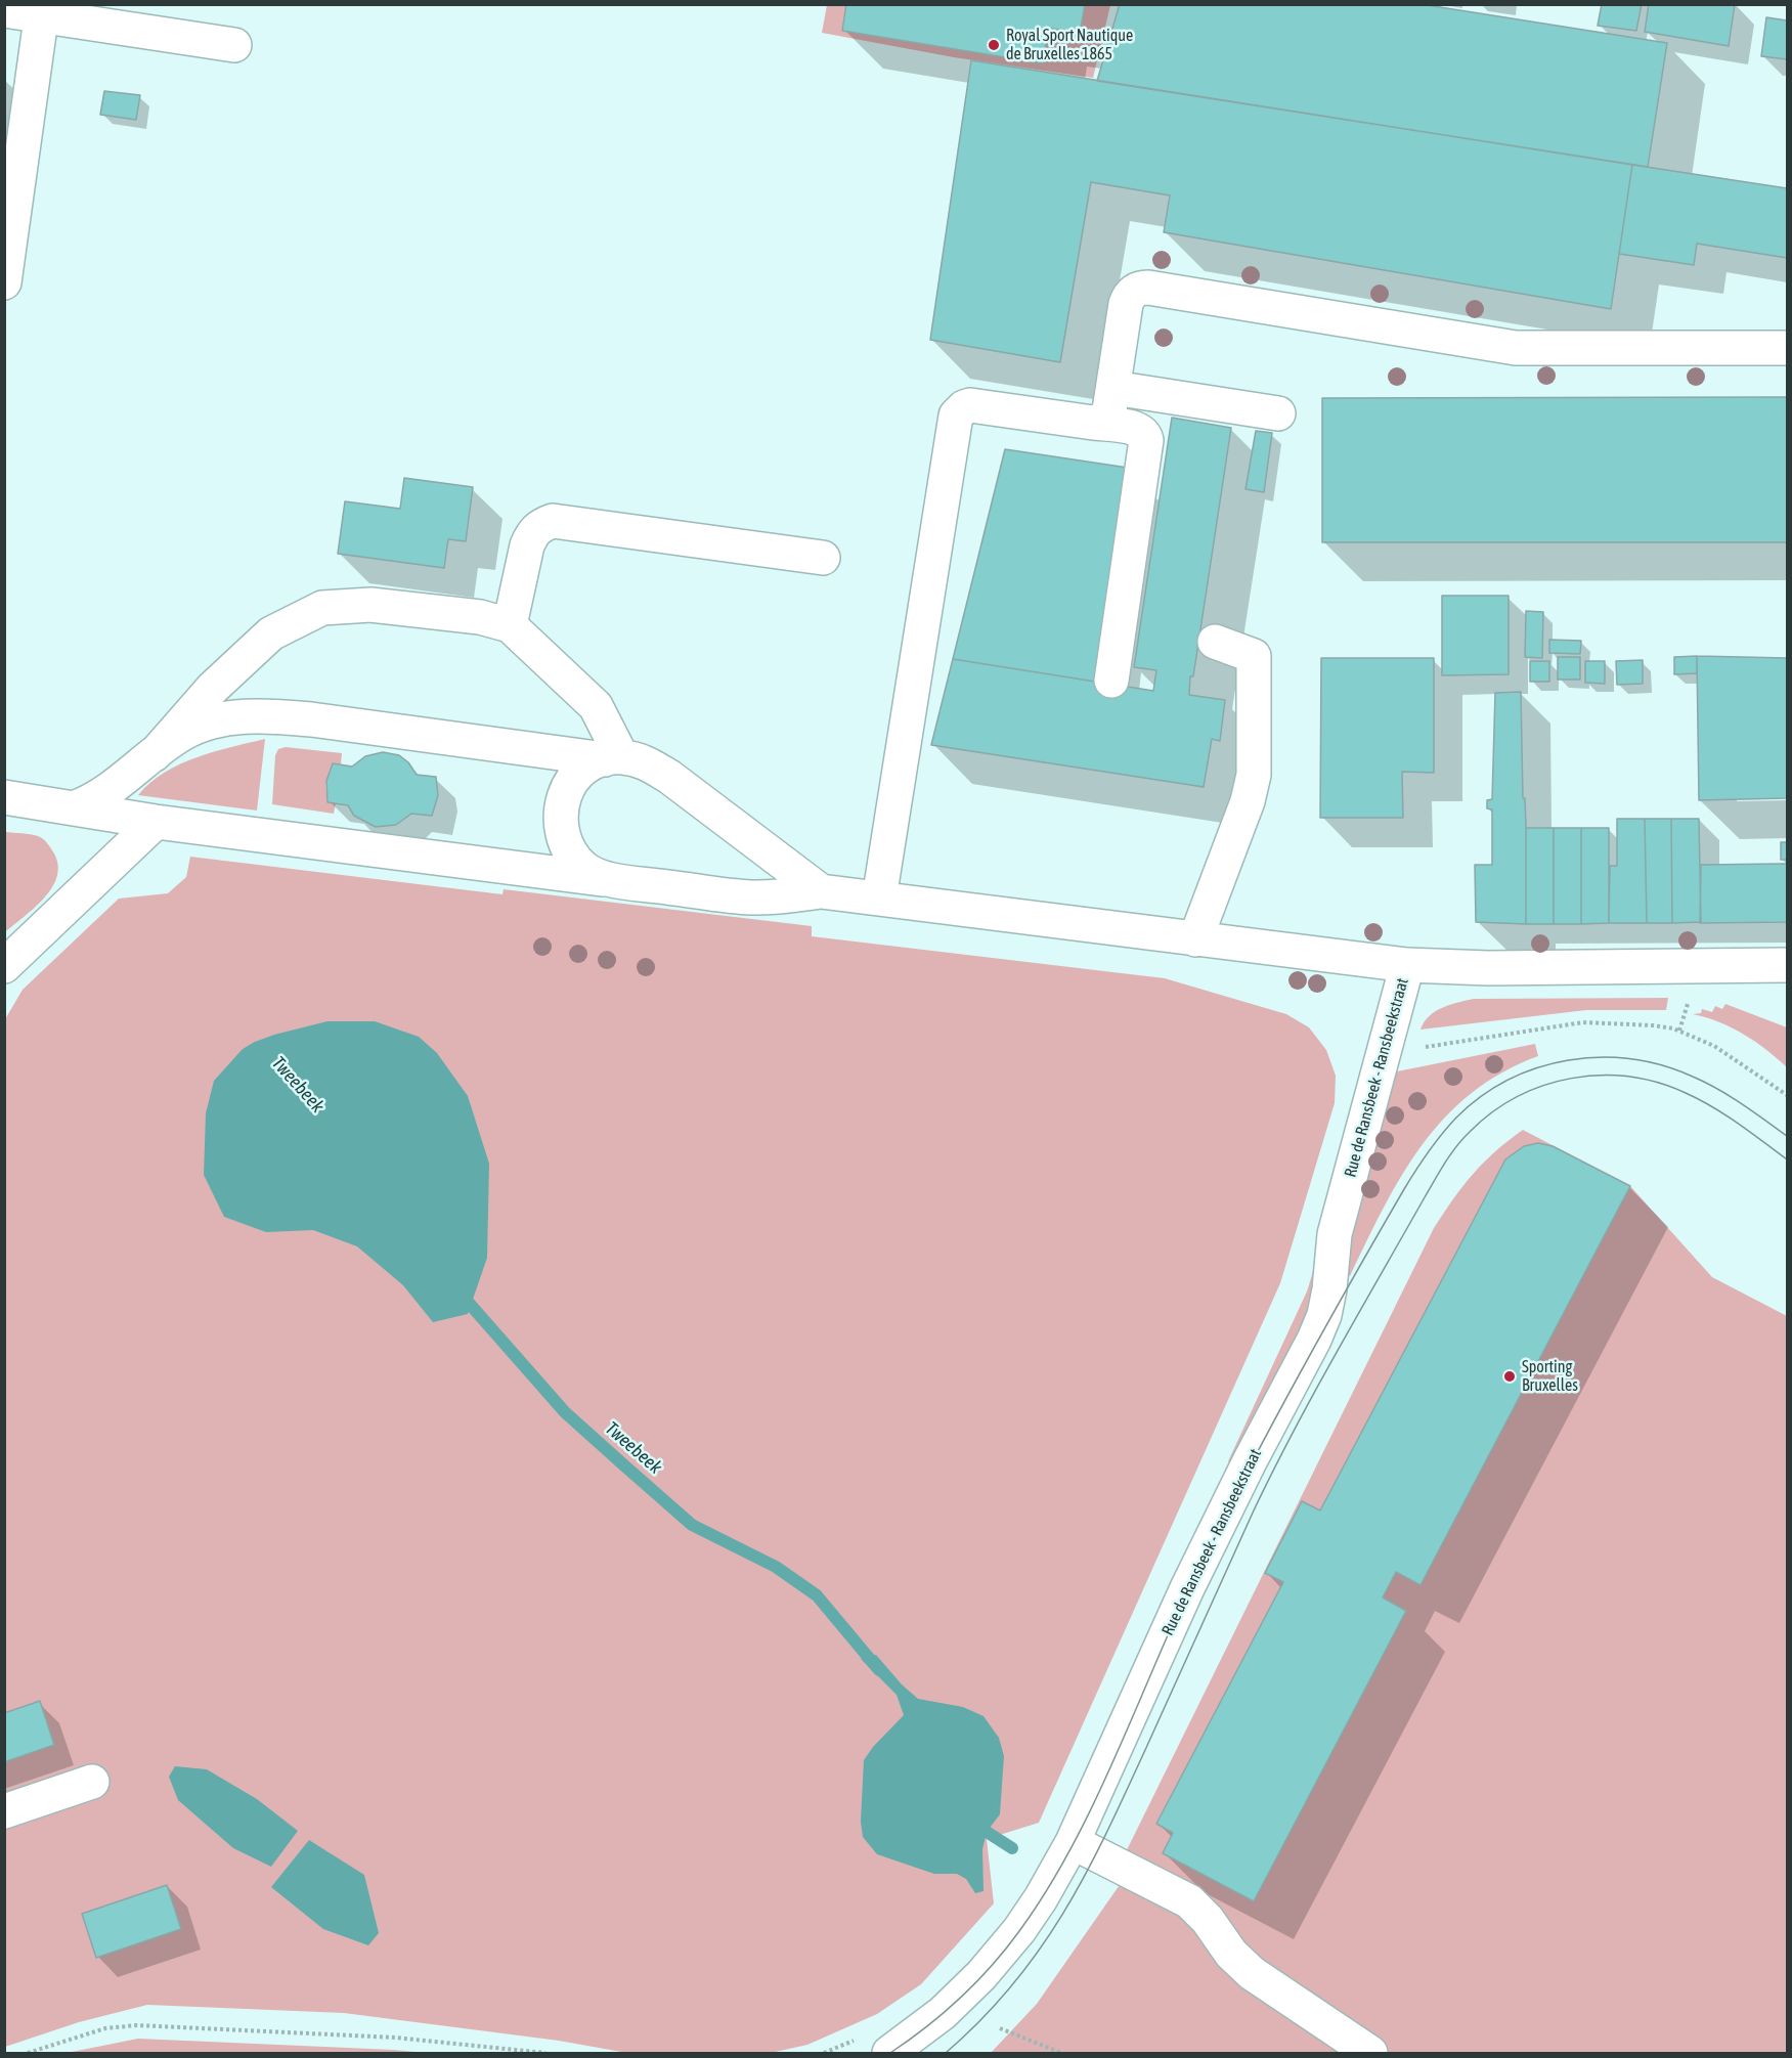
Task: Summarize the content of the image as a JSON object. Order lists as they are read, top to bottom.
{
  "streets": {
    "street": ["Rue de Ransbeek - Ransbeekstraat"]
  },
  "water": ["Tweebeek"],
  "places": ["Royal Sport Nautique de Bruxelles 1865", "Sporting Bruxelles"]
}
